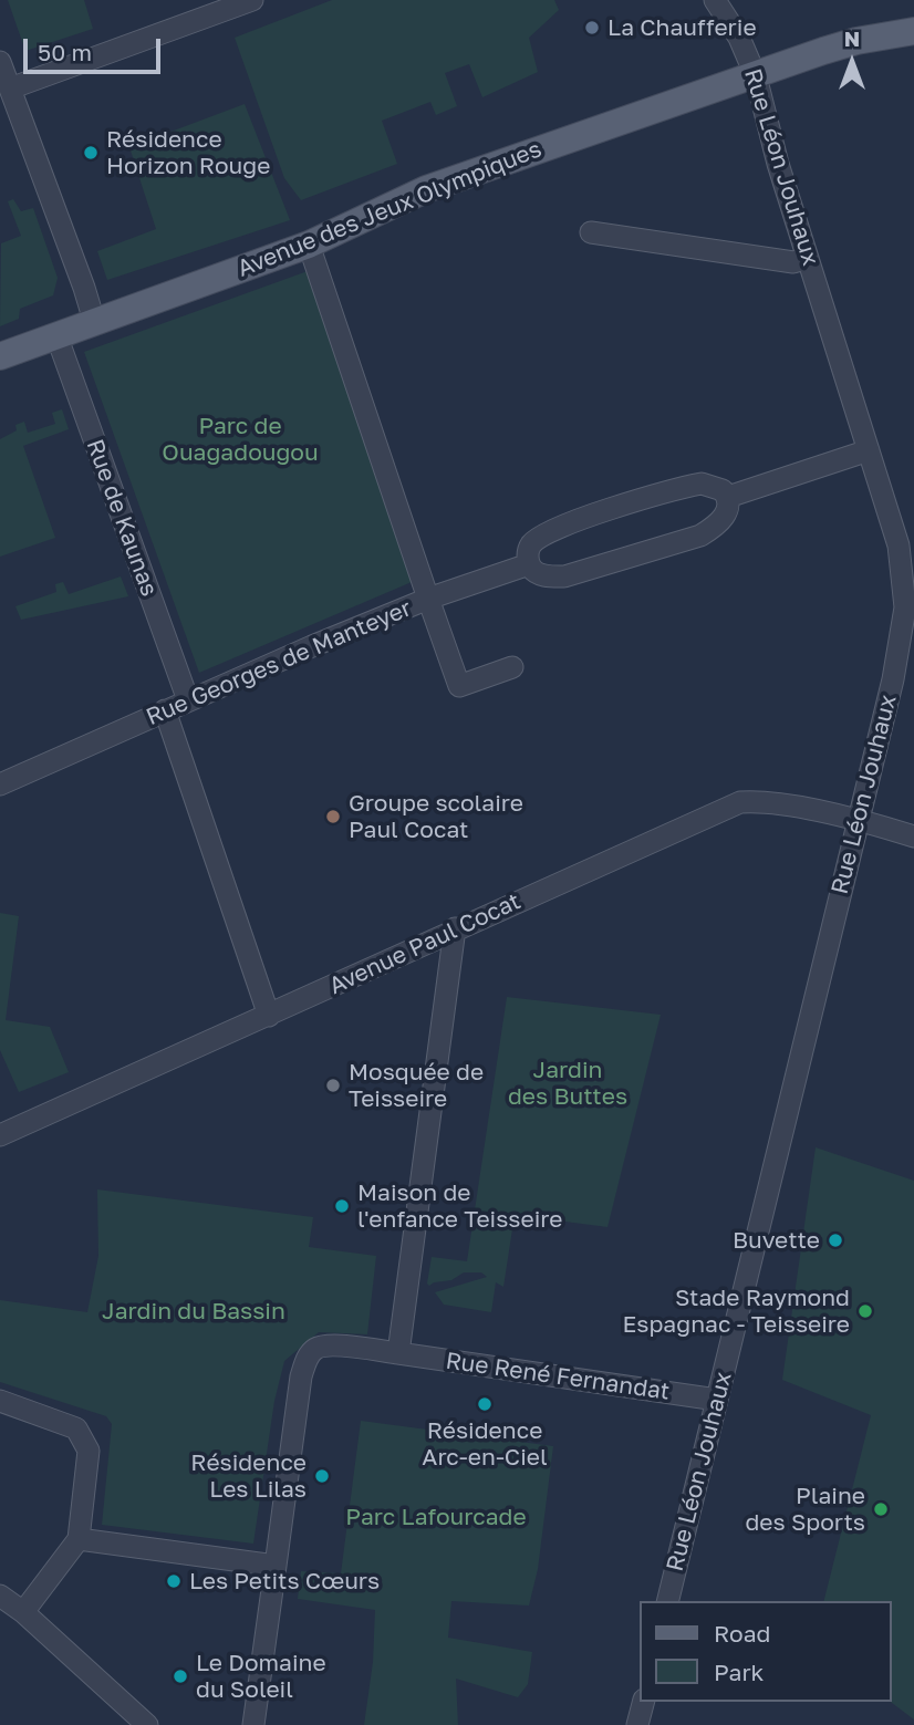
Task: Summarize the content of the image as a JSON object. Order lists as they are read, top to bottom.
{
  "streets": {
    "main road": ["Avenue des Jeux Olympiques"],
    "street": [
      "Rue Léon Jouhaux",
      "Rue de Kaunas",
      "Rue Georges de Manteyer",
      "Avenue Paul Cocat",
      "Rue René Fernandat"
    ]
  },
  "crossings": [
    ["Rue Léon Jouhaux", "Avenue des Jeux Olympiques"],
    ["Rue Léon Jouhaux", "Avenue Paul Cocat"],
    ["Rue Léon Jouhaux", "Rue René Fernandat"],
    ["Avenue des Jeux Olympiques", "Rue de Kaunas"],
    ["Avenue des Jeux Olympiques", "Rue Georges de Manteyer"],
    ["Rue de Kaunas", "Rue Georges de Manteyer"]
  ],
  "parks": [
    "Parc de Ouagadougou",
    "Jardin des Buttes",
    "Jardin du Bassin",
    "Parc Lafourcade"
  ],
  "places": [
    "La Chaufferie",
    "Résidence Horizon Rouge",
    "Groupe scolaire Paul Cocat",
    "Mosquée de Teisseire",
    "Maison de l'enfance Teisseire",
    "Buvette",
    "Stade Raymond Espagnac - Teisseire",
    "Résidence Arc-en-Ciel",
    "Résidence Les Lilas",
    "Plaine des Sports",
    "Les Petits Cœurs",
    "Le Domaine du Soleil"
  ],
  "legend": ["Road", "Park"],
  "scale_bar": "50 m",
  "north": "top"
}
